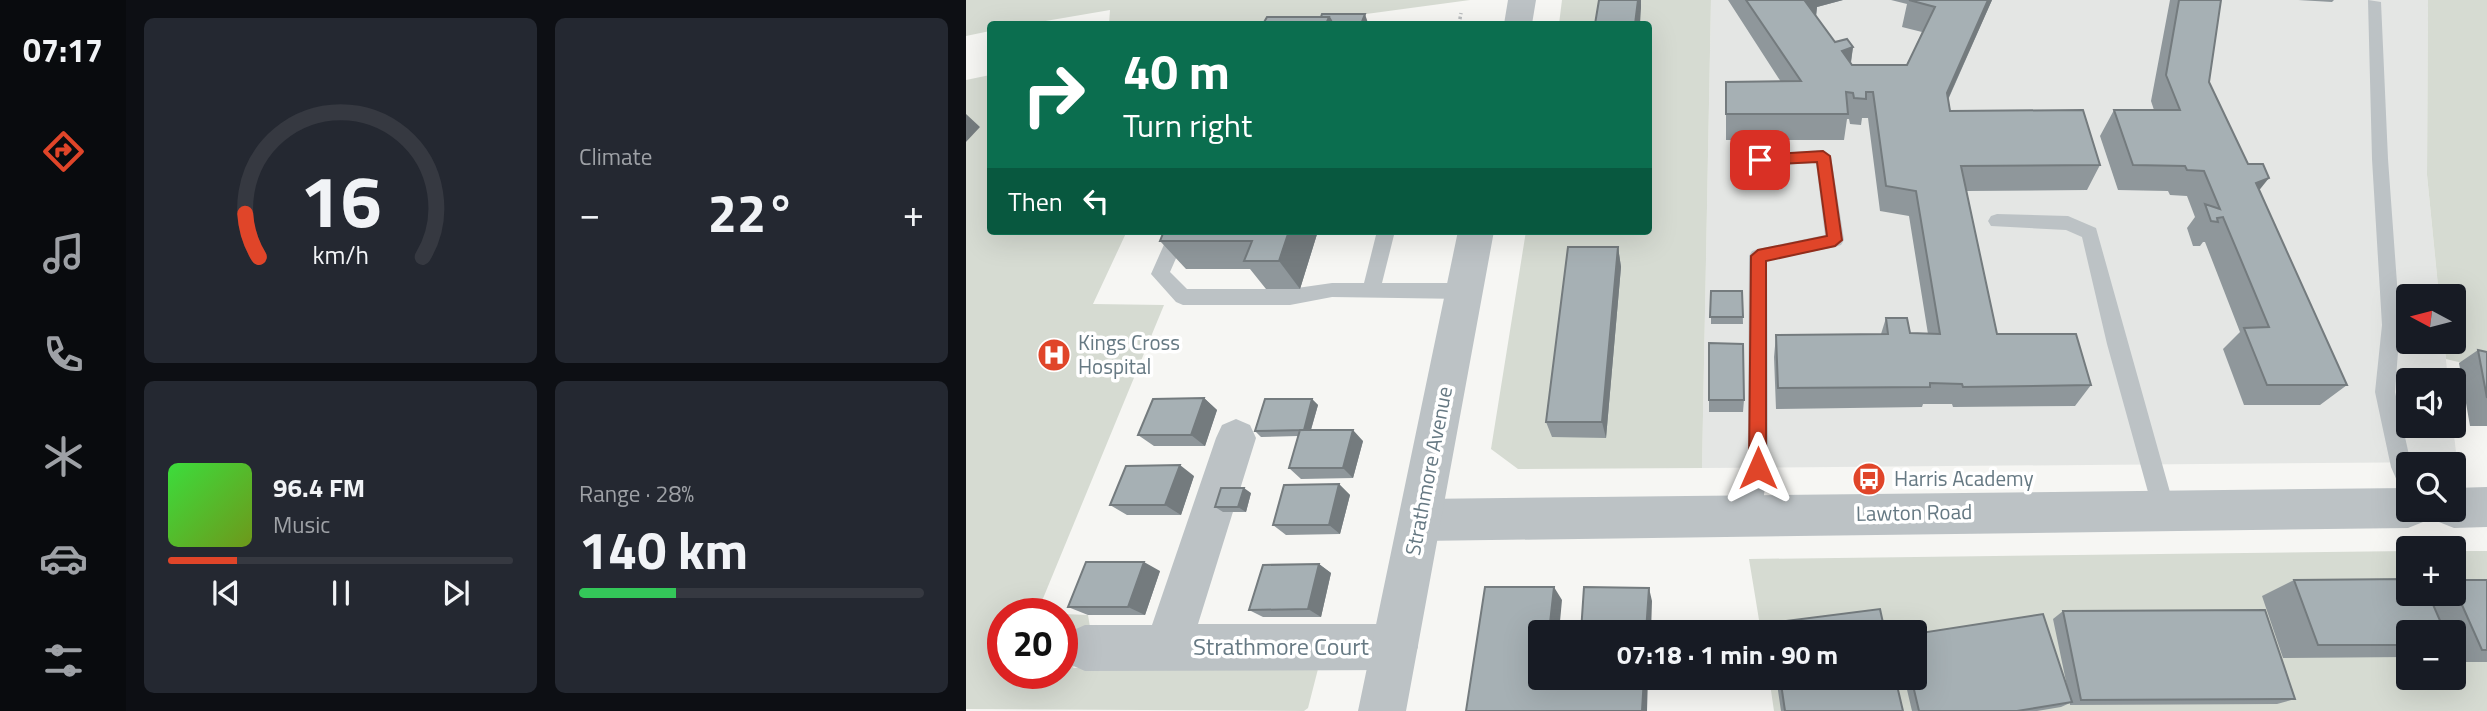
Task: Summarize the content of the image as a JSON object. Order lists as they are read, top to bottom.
{
  "streets": {
    "street": ["Strathmore Avenue", "Lawton Road", "Strathmore Court"]
  },
  "crossings": [
    ["Strathmore Avenue", "Lawton Road"],
    ["Strathmore Avenue", "Strathmore Court"]
  ],
  "places": {
    "hospital": ["Kings Cross Hospital"],
    "bus stop": ["Harris Academy"]
  },
  "north": "left",
  "page": {
    "tabs": "07:17",
    "tile": [
      "Climate",
      ["Range · 28%", "140 km"]
    ],
    "turn": ["40 m", "Turn right"],
    "then": "Then",
    "heat": ["−", "22°", "+"],
    "map_buttons": ["+", "−"],
    "song": ["96.4 FM", "Music"],
    "limit": "20",
    "trip": "07:18 · 1 min · 90 m",
    "gauge": ["16", "km/h"]
  }
}
